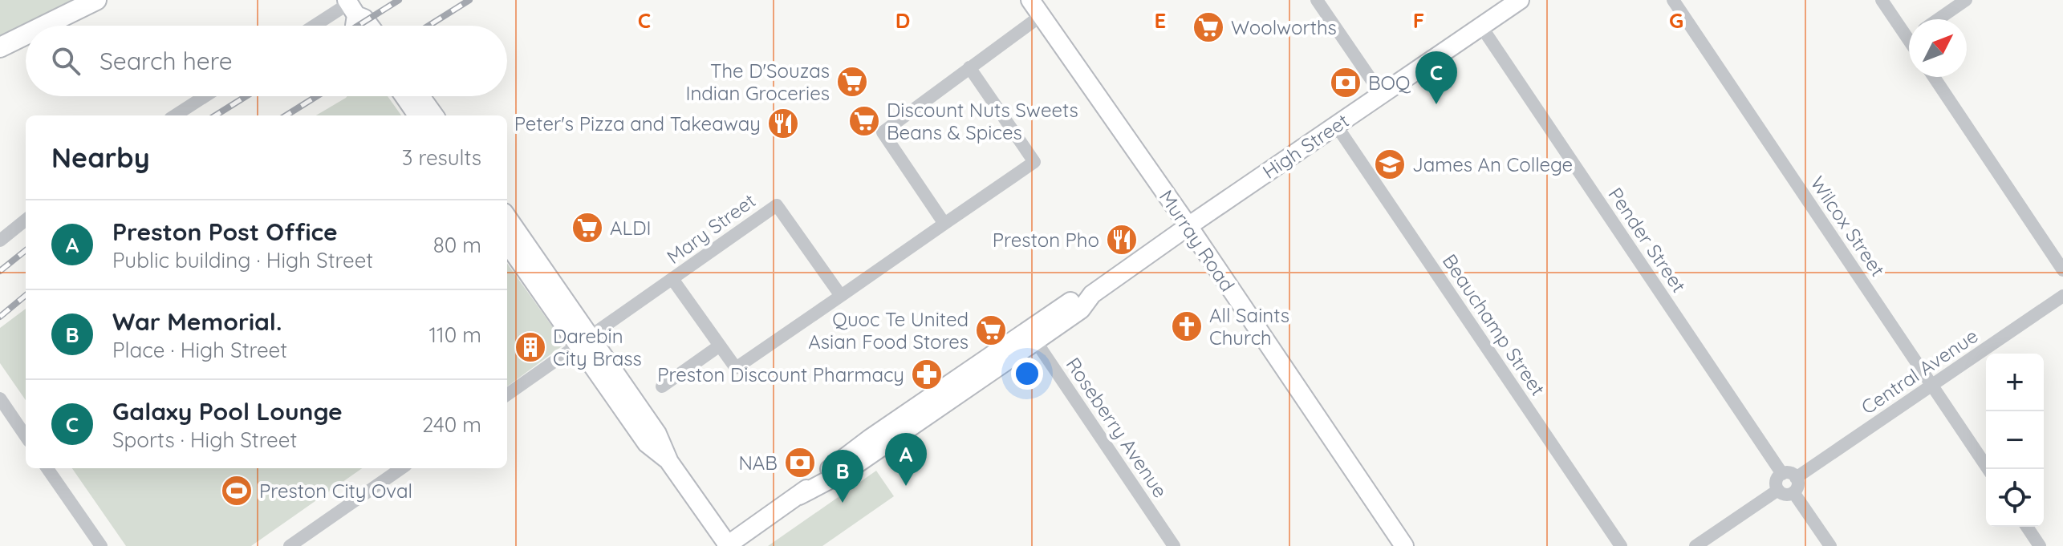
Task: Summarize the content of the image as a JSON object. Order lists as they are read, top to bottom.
{
  "streets": {
    "main road": ["High Street", "Murray Road"],
    "street": [
      "Wilcox Street",
      "Mary Street",
      "Pender Street",
      "Beauchamp Street",
      "Central Avenue",
      "Roseberry Avenue"
    ]
  },
  "crossings": [
    ["High Street", "Pender Street"],
    ["High Street", "Murray Road"],
    ["High Street", "Beauchamp Street"],
    ["High Street", "Roseberry Avenue"],
    ["Wilcox Street", "Central Avenue"],
    ["Pender Street", "Central Avenue"]
  ],
  "places": {
    "supermarket": [
      "Woolworths",
      "The D'Souzas Indian Groceries",
      "Discount Nuts Sweets Beans & Spices",
      "ALDI",
      "Quoc Te United Asian Food Stores"
    ],
    "bank": ["BOQ", "NAB"],
    "restaurant": ["Peter's Pizza and Takeaway", "Preston Pho"],
    "school or university": ["James An College"],
    "church": ["All Saints Church"],
    "building": ["Darebin City Brass"],
    "pharmacy": ["Preston Discount Pharmacy"],
    "sports": ["Preston City Oval"]
  },
  "north": "top right",
  "page": {
    "search": "Search here",
    "pins": ["C", "A", "B"],
    "heading": ["Nearby", "3 results"],
    "list": [
      {
        "mark": "A",
        "name": "Preston Post Office",
        "note": "Public building · High Street",
        "value": "80 m"
      },
      {
        "mark": "B",
        "name": "War Memorial.",
        "note": "Place · High Street",
        "value": "110 m"
      },
      {
        "mark": "C",
        "name": "Galaxy Pool Lounge",
        "note": "Sports · High Street",
        "value": "240 m"
      }
    ],
    "map_buttons": ["+", "−"]
  },
  "grid": {
    "columns": [
      "C",
      "D",
      "E",
      "F",
      "G"
    ]
  }
}
